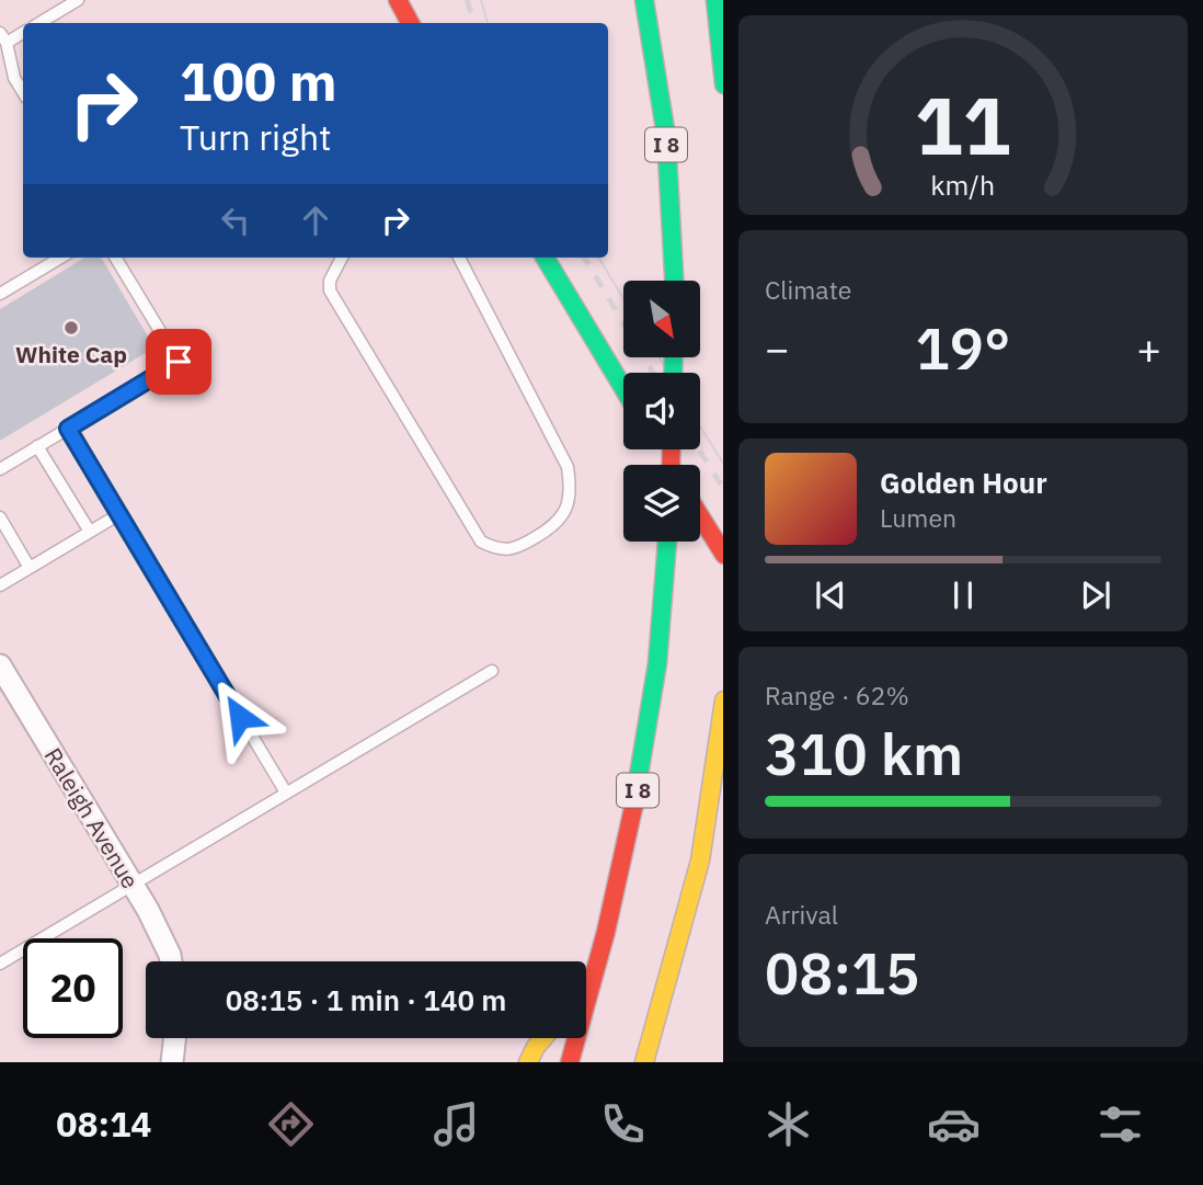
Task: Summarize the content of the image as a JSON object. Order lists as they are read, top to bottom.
{
  "streets": {
    "main road": ["I 8"],
    "street": ["Raleigh Avenue"]
  },
  "places": ["White Cap"],
  "north": "bottom right",
  "page": {
    "turn": ["100 m", "Turn right"],
    "tile": [
      "Climate",
      ["Range · 62%", "310 km"],
      ["Arrival", "08:15"]
    ],
    "heat": ["−", "19°", "+"],
    "song": ["Golden Hour", "Lumen"],
    "limit": "20",
    "trip": "08:15 · 1 min · 140 m",
    "tabs": "08:14",
    "gauge": ["11", "km/h"]
  }
}
